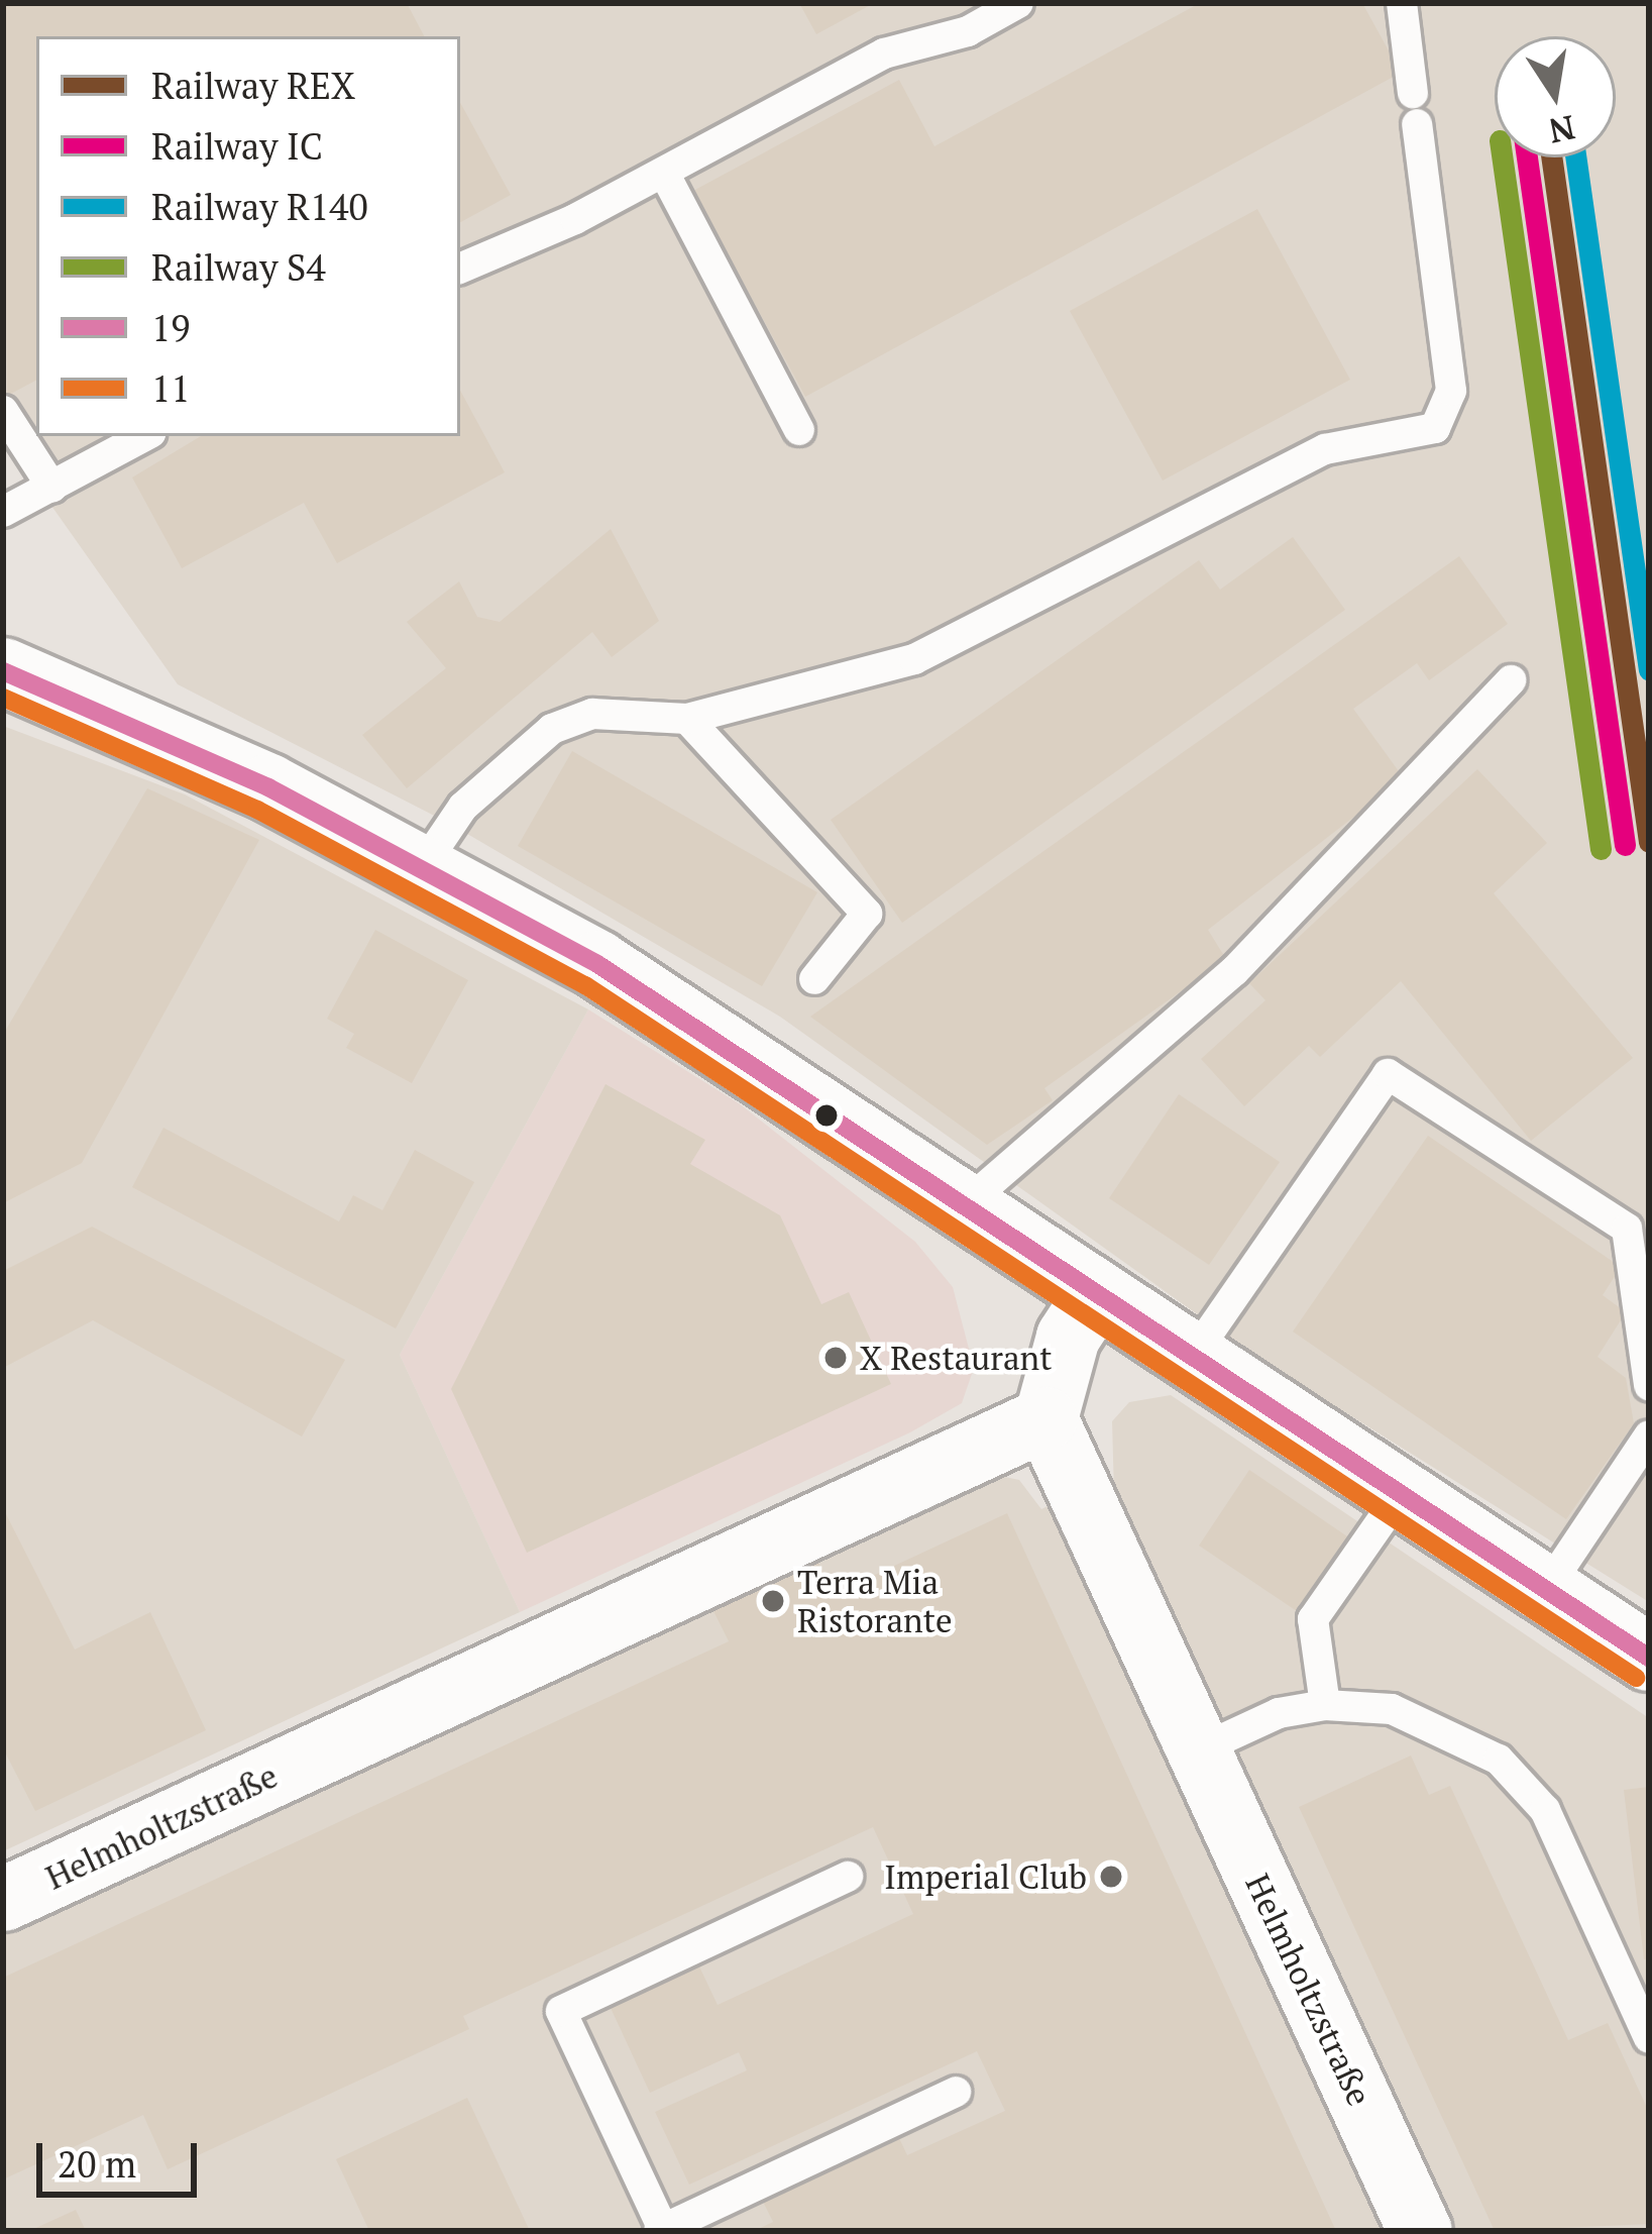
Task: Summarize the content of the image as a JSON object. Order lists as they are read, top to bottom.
{
  "streets": {
    "street": ["Helmholtzstraße"]
  },
  "places": ["X Restaurant", "Terra Mia Ristorante", "Imperial Club"],
  "lines": [
    "rail line REX",
    "rail line IC",
    "rail line R140",
    "rail line S4",
    "transit line 19",
    "transit line 11"
  ],
  "legend": [
    "Railway REX",
    "Railway IC",
    "Railway R140",
    "Railway S4",
    "19",
    "11"
  ],
  "scale_bar": "20 m",
  "north": "bottom"
}
